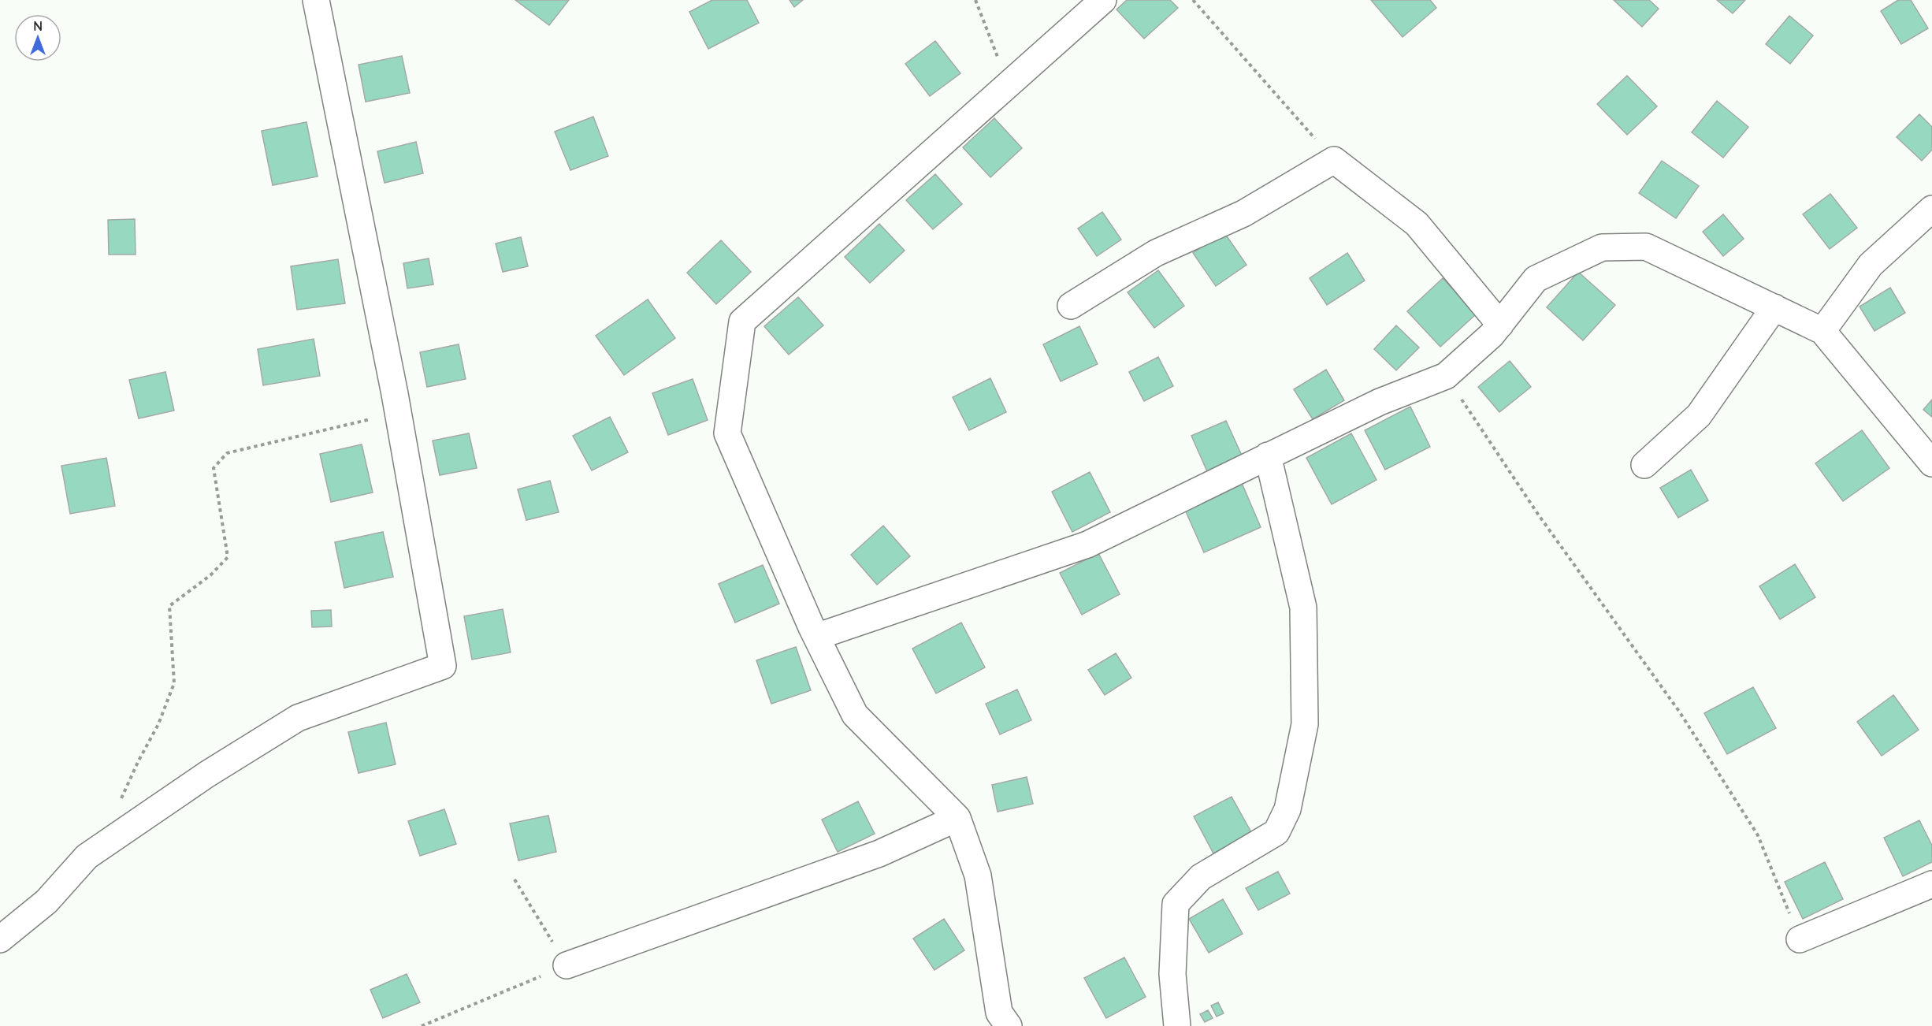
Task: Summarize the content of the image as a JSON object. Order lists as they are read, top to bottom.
{
  "north": "top"
}
